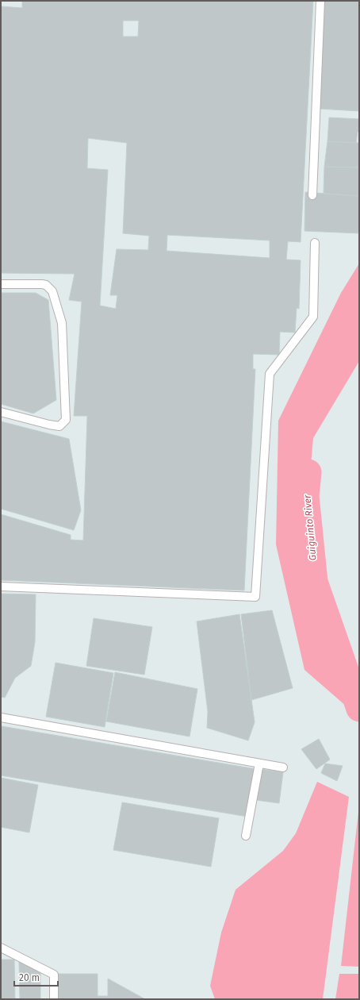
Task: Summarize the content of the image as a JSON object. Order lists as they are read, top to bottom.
{
  "water": ["Guiguinto River"],
  "scale_bar": "20 m"
}
